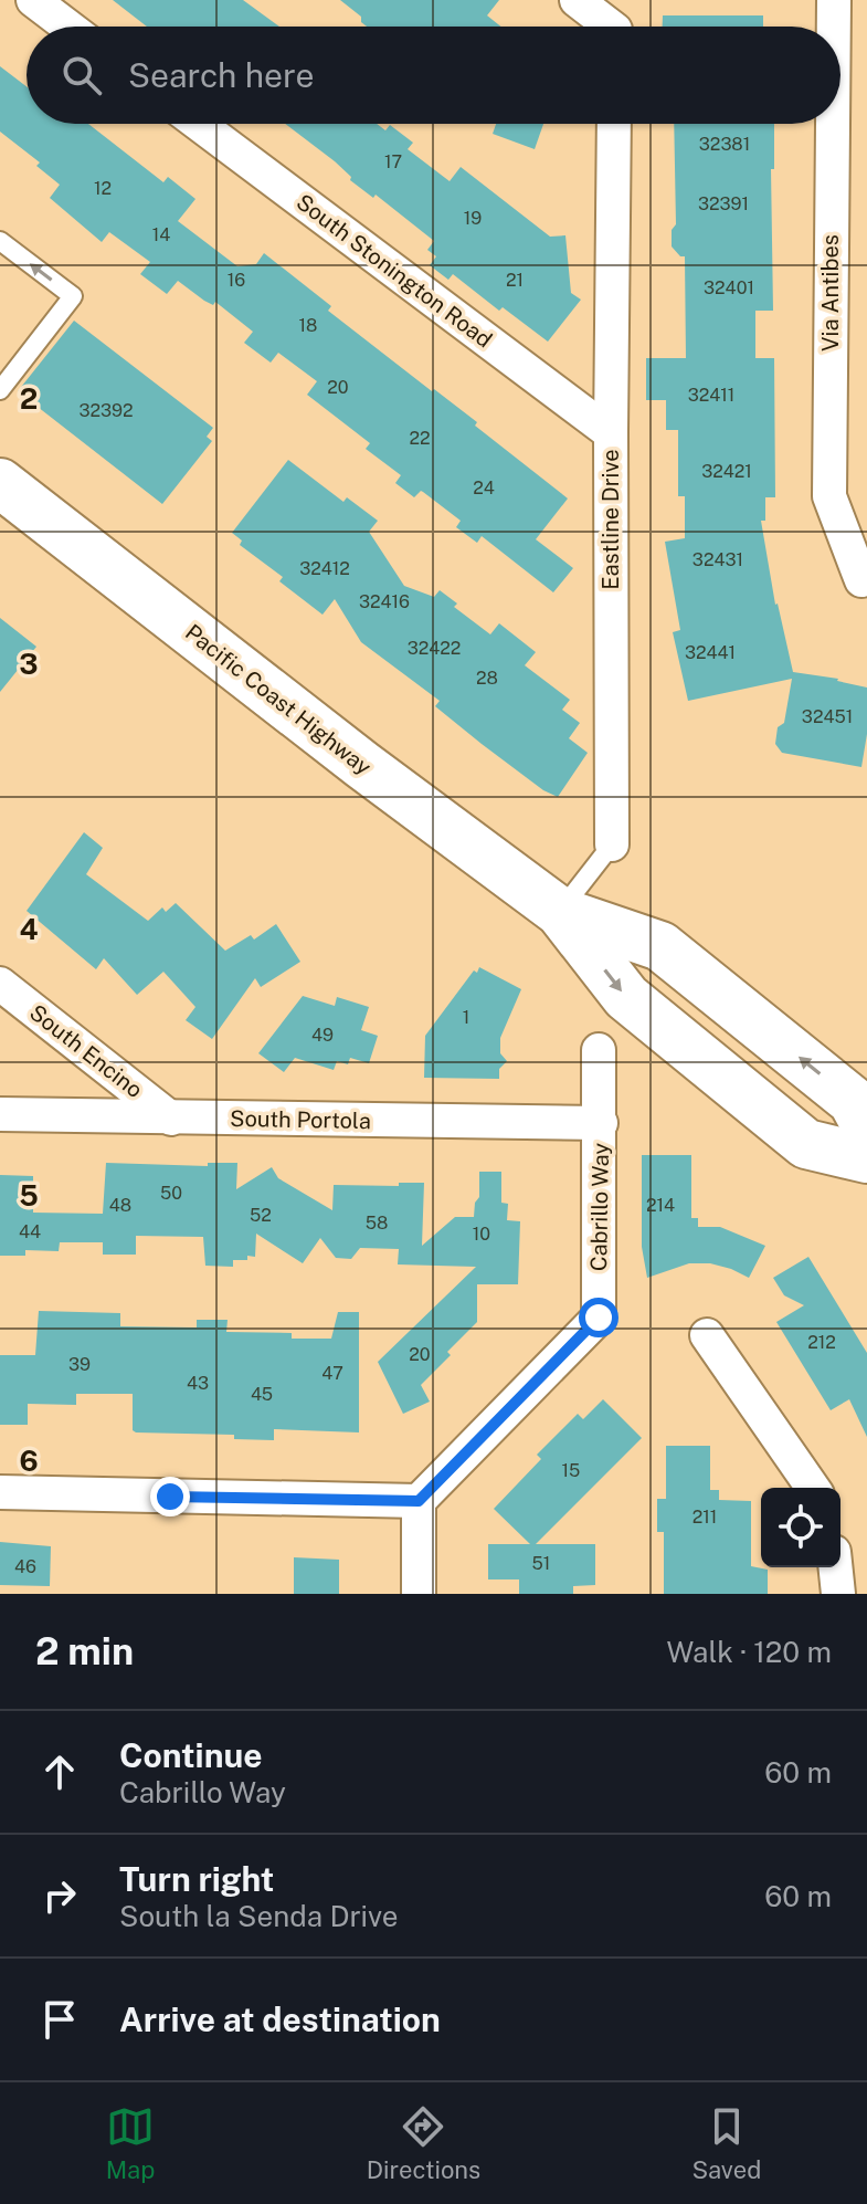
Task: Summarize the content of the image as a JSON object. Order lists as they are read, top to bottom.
{
  "streets": {
    "highway": ["Pacific Coast Highway"],
    "street": [
      "South Stonington Road",
      "Via Antibes",
      "Eastline Drive",
      "South Encino",
      "South Portola",
      "Cabrillo Way"
    ]
  },
  "crossings": [
    ["South Stonington Road", "Eastline Drive"],
    ["Eastline Drive", "Pacific Coast Highway"],
    ["South Encino", "South Portola"],
    ["South Portola", "Cabrillo Way"]
  ],
  "house_numbers": [
    "32381",
    "17",
    "12",
    "32391",
    "19",
    "14",
    "16",
    "21",
    "32401",
    "18",
    "20",
    "32411",
    "32392",
    "22",
    "32421",
    "24",
    "32431",
    "32412",
    "32416",
    "32422",
    "32441",
    "28",
    "32451",
    "1",
    "49",
    "50",
    "48",
    "214",
    "52",
    "58",
    "44",
    "10",
    "212",
    "20",
    "39",
    "47",
    "43",
    "45",
    "15",
    "211",
    "51",
    "46"
  ],
  "page": {
    "search": "Search here",
    "heading": ["2 min", "Walk · 120 m"],
    "list": [
      ["Continue", "Cabrillo Way", "60 m"],
      ["Turn right", "South la Senda Drive", "60 m"],
      "Arrive at destination"
    ],
    "nav": ["Map", "Directions", "Saved"]
  },
  "grid": {
    "rows": [
      "2",
      "3",
      "4",
      "5",
      "6"
    ]
  }
}
